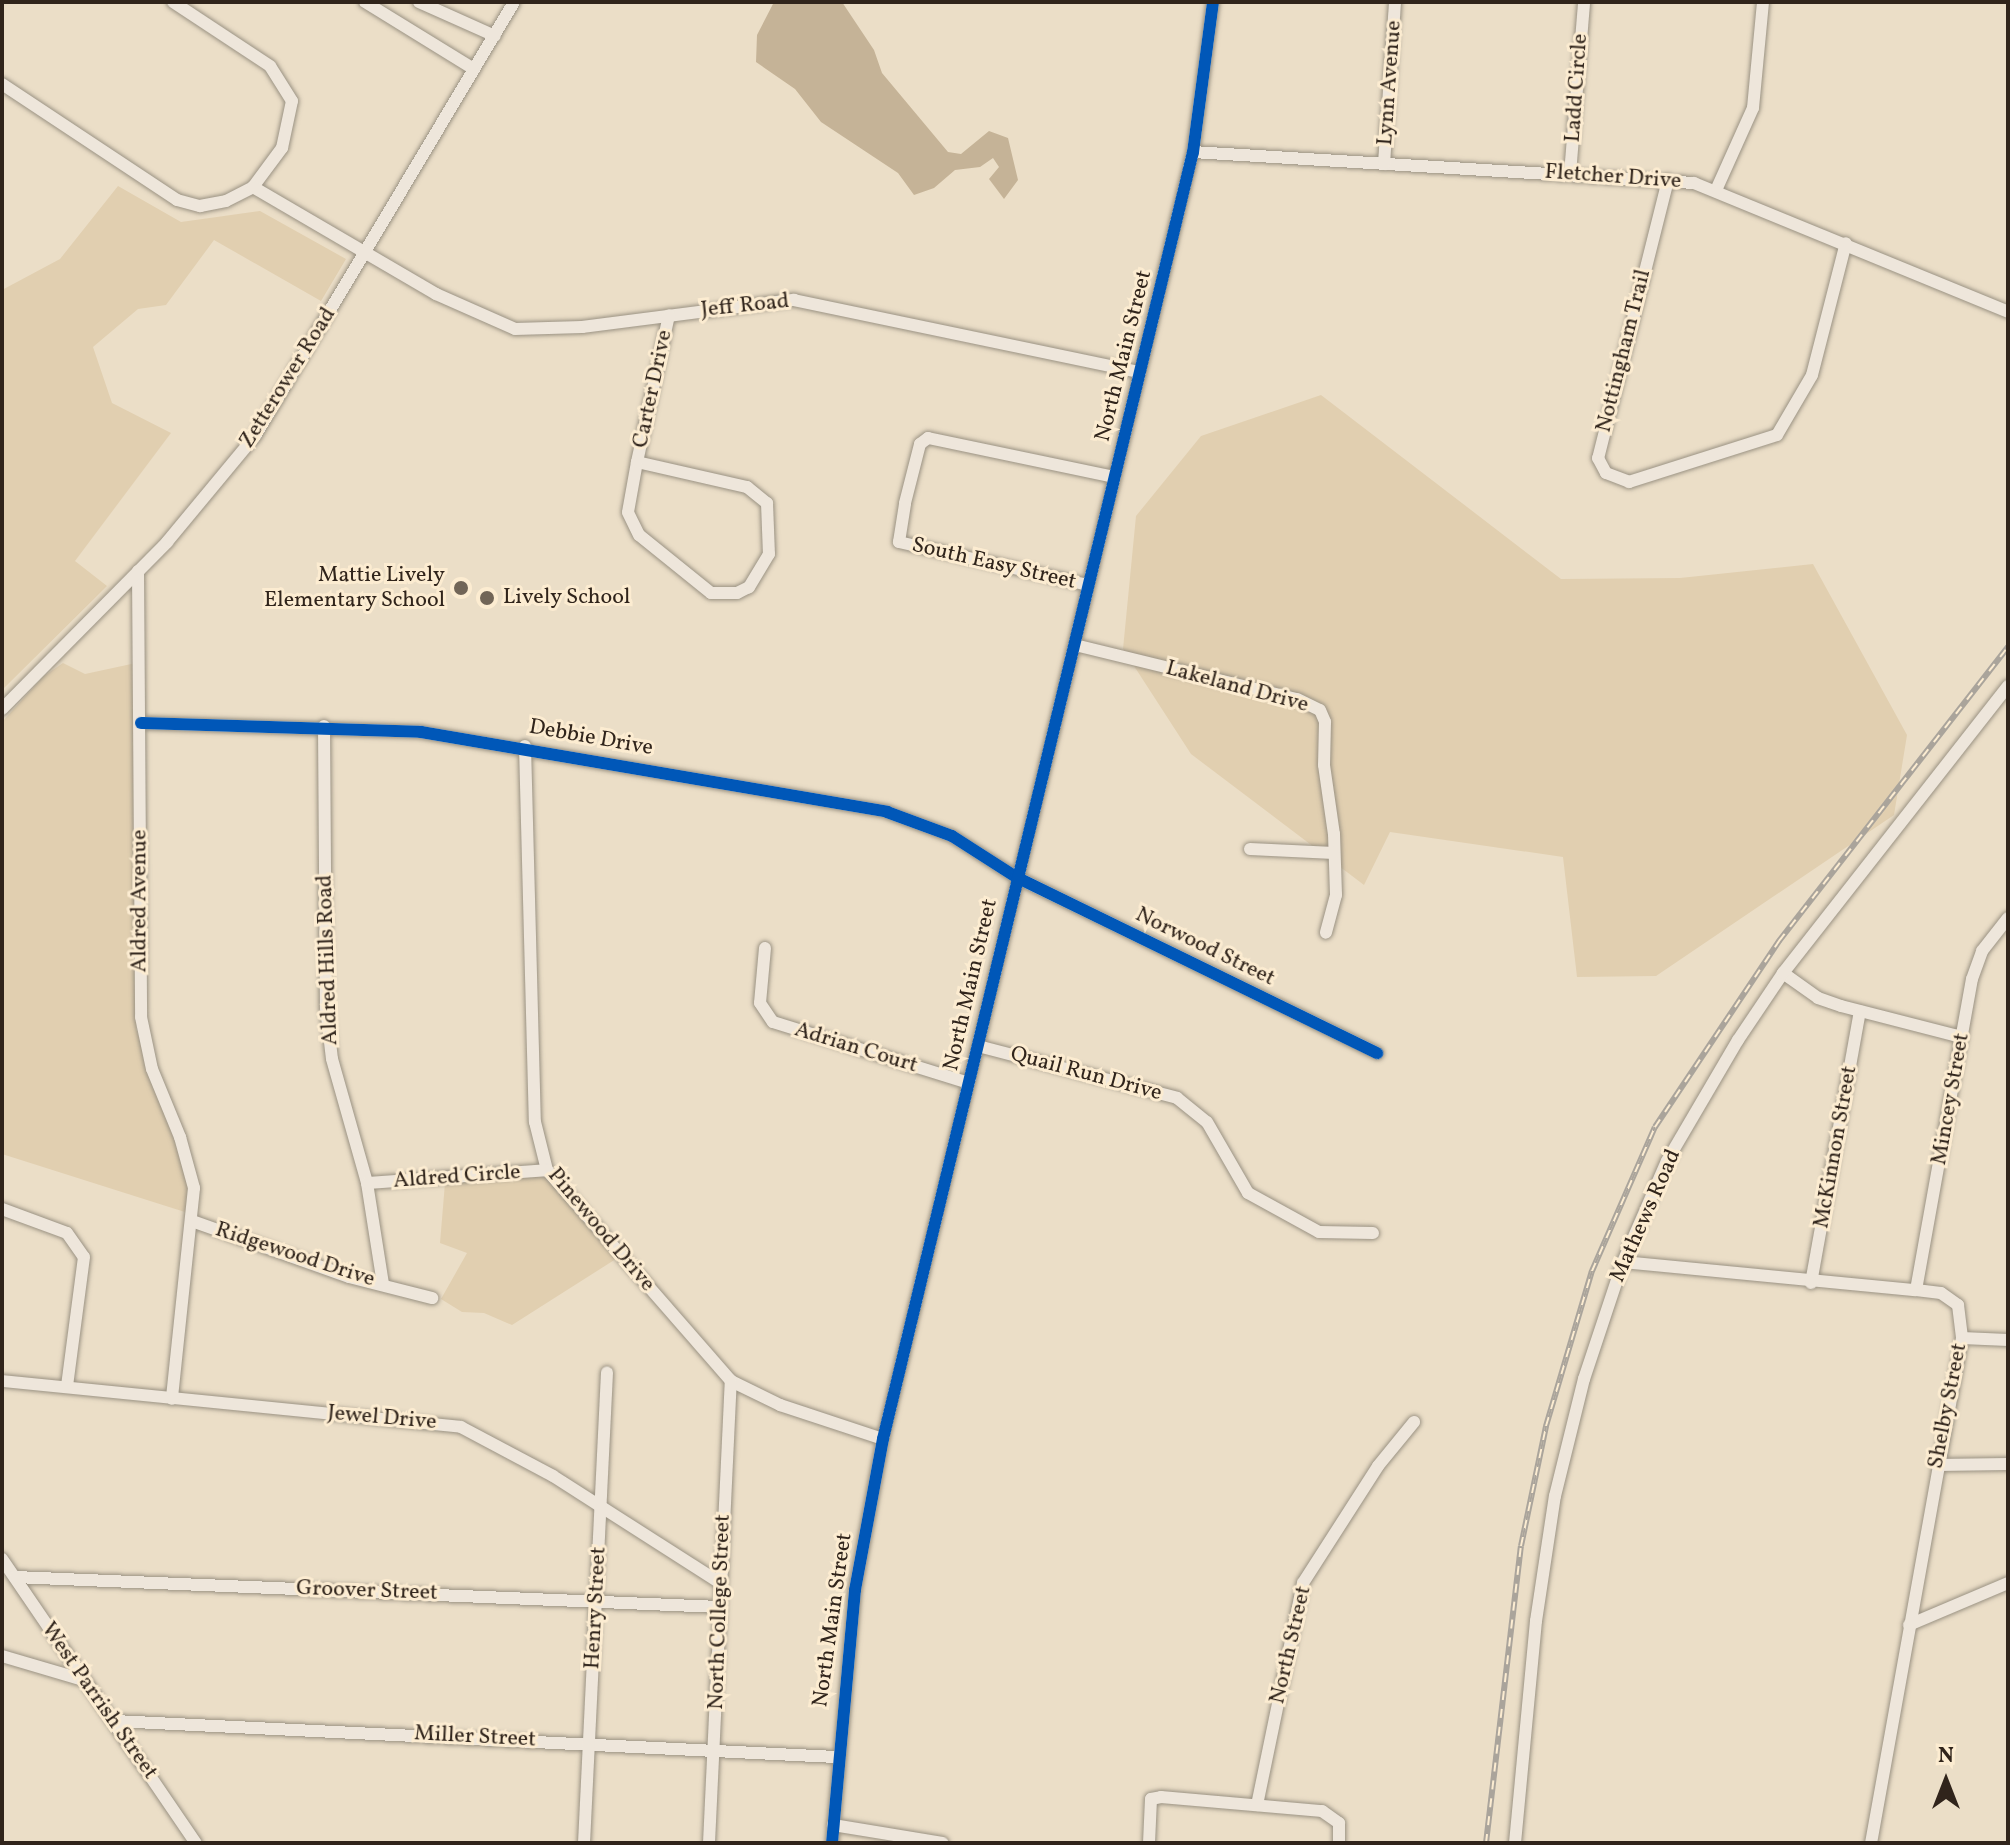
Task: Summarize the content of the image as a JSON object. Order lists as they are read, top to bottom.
{
  "streets": {
    "street": [
      "Lynn Avenue",
      "Ladd Circle",
      "Fletcher Drive",
      "Jeff Road",
      "Nottingham Trail",
      "North Main Street",
      "Zetterower Road",
      "Carter Drive",
      "South Easy Street",
      "Lakeland Drive",
      "Debbie Drive",
      "Aldred Avenue",
      "Norwood Street",
      "Aldred Hills Road",
      "Adrian Court",
      "Quail Run Drive",
      "Mincey Street",
      "McKinnon Street",
      "Aldred Circle",
      "Mathews Road",
      "Pinewood Drive",
      "Ridgewood Drive",
      "Shelby Street",
      "Jewel Drive",
      "Groover Street",
      "Henry Street",
      "North College Street",
      "North Street",
      "West Parrish Street",
      "Miller Street"
    ]
  },
  "crossings": [
    ["Lynn Avenue", "Fletcher Drive"],
    ["Ladd Circle", "Fletcher Drive"],
    ["Fletcher Drive", "Nottingham Trail"],
    ["Fletcher Drive", "North Main Street"],
    ["Jeff Road", "North Main Street"],
    ["Jeff Road", "Zetterower Road"],
    ["Jeff Road", "Carter Drive"],
    ["North Main Street", "South Easy Street"],
    ["North Main Street", "Lakeland Drive"],
    ["North Main Street", "Debbie Drive"],
    ["North Main Street", "Norwood Street"],
    ["North Main Street", "Adrian Court"],
    ["North Main Street", "Quail Run Drive"],
    ["North Main Street", "Pinewood Drive"],
    ["North Main Street", "Miller Street"],
    ["Zetterower Road", "Aldred Avenue"],
    ["Debbie Drive", "Aldred Avenue"],
    ["Debbie Drive", "Norwood Street"],
    ["Debbie Drive", "Aldred Hills Road"],
    ["Debbie Drive", "Pinewood Drive"],
    ["Aldred Avenue", "Ridgewood Drive"],
    ["Aldred Hills Road", "Aldred Circle"],
    ["Aldred Hills Road", "Ridgewood Drive"],
    ["Mincey Street", "Shelby Street"],
    ["McKinnon Street", "Shelby Street"],
    ["Aldred Circle", "Pinewood Drive"],
    ["Mathews Road", "Shelby Street"],
    ["Pinewood Drive", "North College Street"],
    ["Ridgewood Drive", "Jewel Drive"],
    ["Jewel Drive", "Henry Street"],
    ["Jewel Drive", "North College Street"],
    ["Groover Street", "Henry Street"],
    ["Groover Street", "North College Street"],
    ["Groover Street", "West Parrish Street"],
    ["Henry Street", "Miller Street"],
    ["North College Street", "Miller Street"],
    ["West Parrish Street", "Miller Street"]
  ],
  "places": ["Mattie Lively Elementary School", "Lively School"],
  "north": "top"
}
